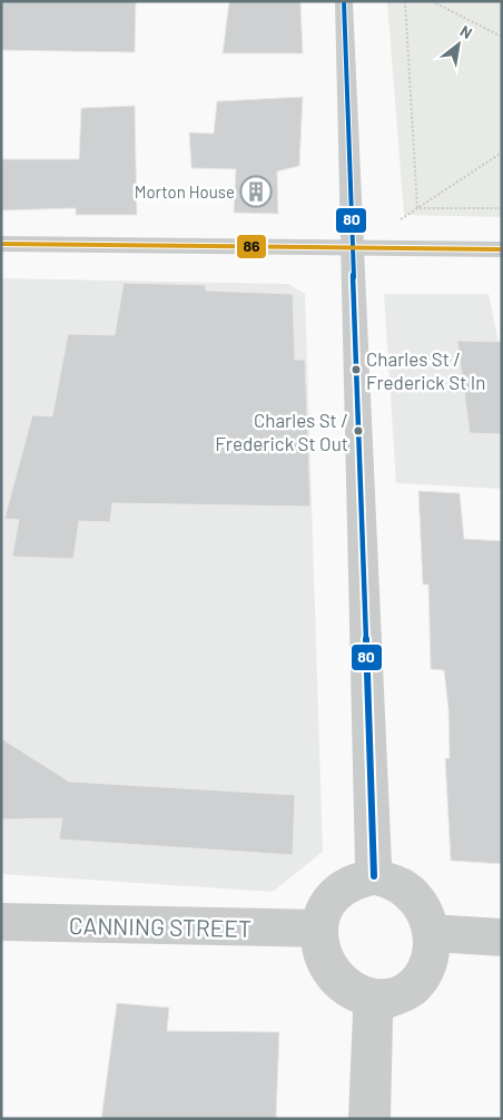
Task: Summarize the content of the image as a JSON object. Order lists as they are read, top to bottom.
{
  "streets": {
    "street": ["CANNING STREET"]
  },
  "places": {
    "building": ["Morton House"],
    "other": ["Charles St / Frederick St In", "Charles St / Frederick St Out"]
  },
  "lines": ["transit line 80", "transit line 86"],
  "north": "top right"
}
